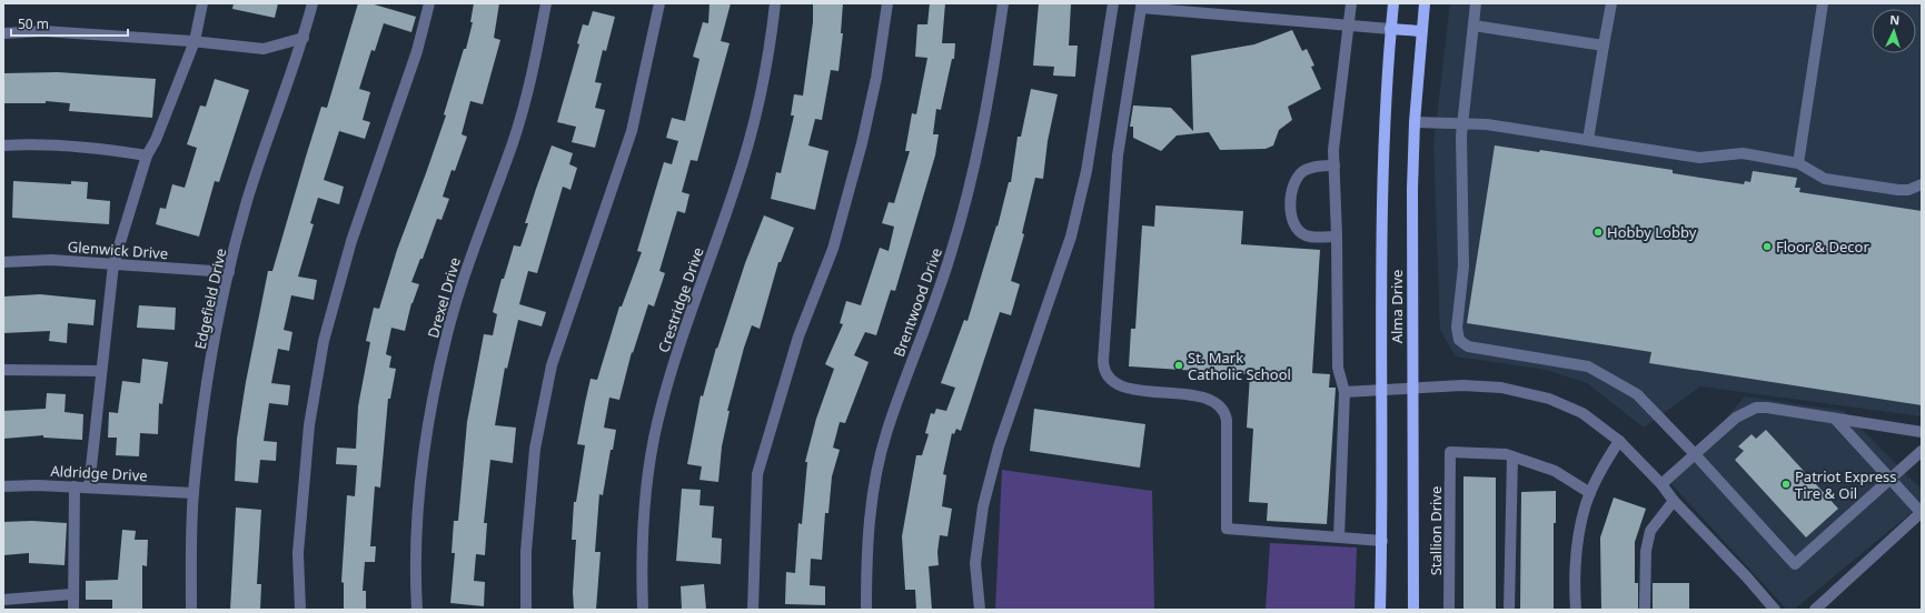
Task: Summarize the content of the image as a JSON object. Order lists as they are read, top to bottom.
{
  "streets": {
    "main road": ["Alma Drive"],
    "street": [
      "Glenwick Drive",
      "Drexel Drive",
      "Edgefield Drive",
      "Crestridge Drive",
      "Brentwood Drive",
      "Aldridge Drive",
      "Stallion Drive"
    ]
  },
  "crossings": [
    ["Glenwick Drive", "Edgefield Drive"],
    ["Edgefield Drive", "Aldridge Drive"]
  ],
  "places": [
    "Hobby Lobby",
    "Floor & Decor",
    "St. Mark Catholic School",
    "Patriot Express Tire & Oil"
  ],
  "scale_bar": "50 m",
  "north": "top"
}
